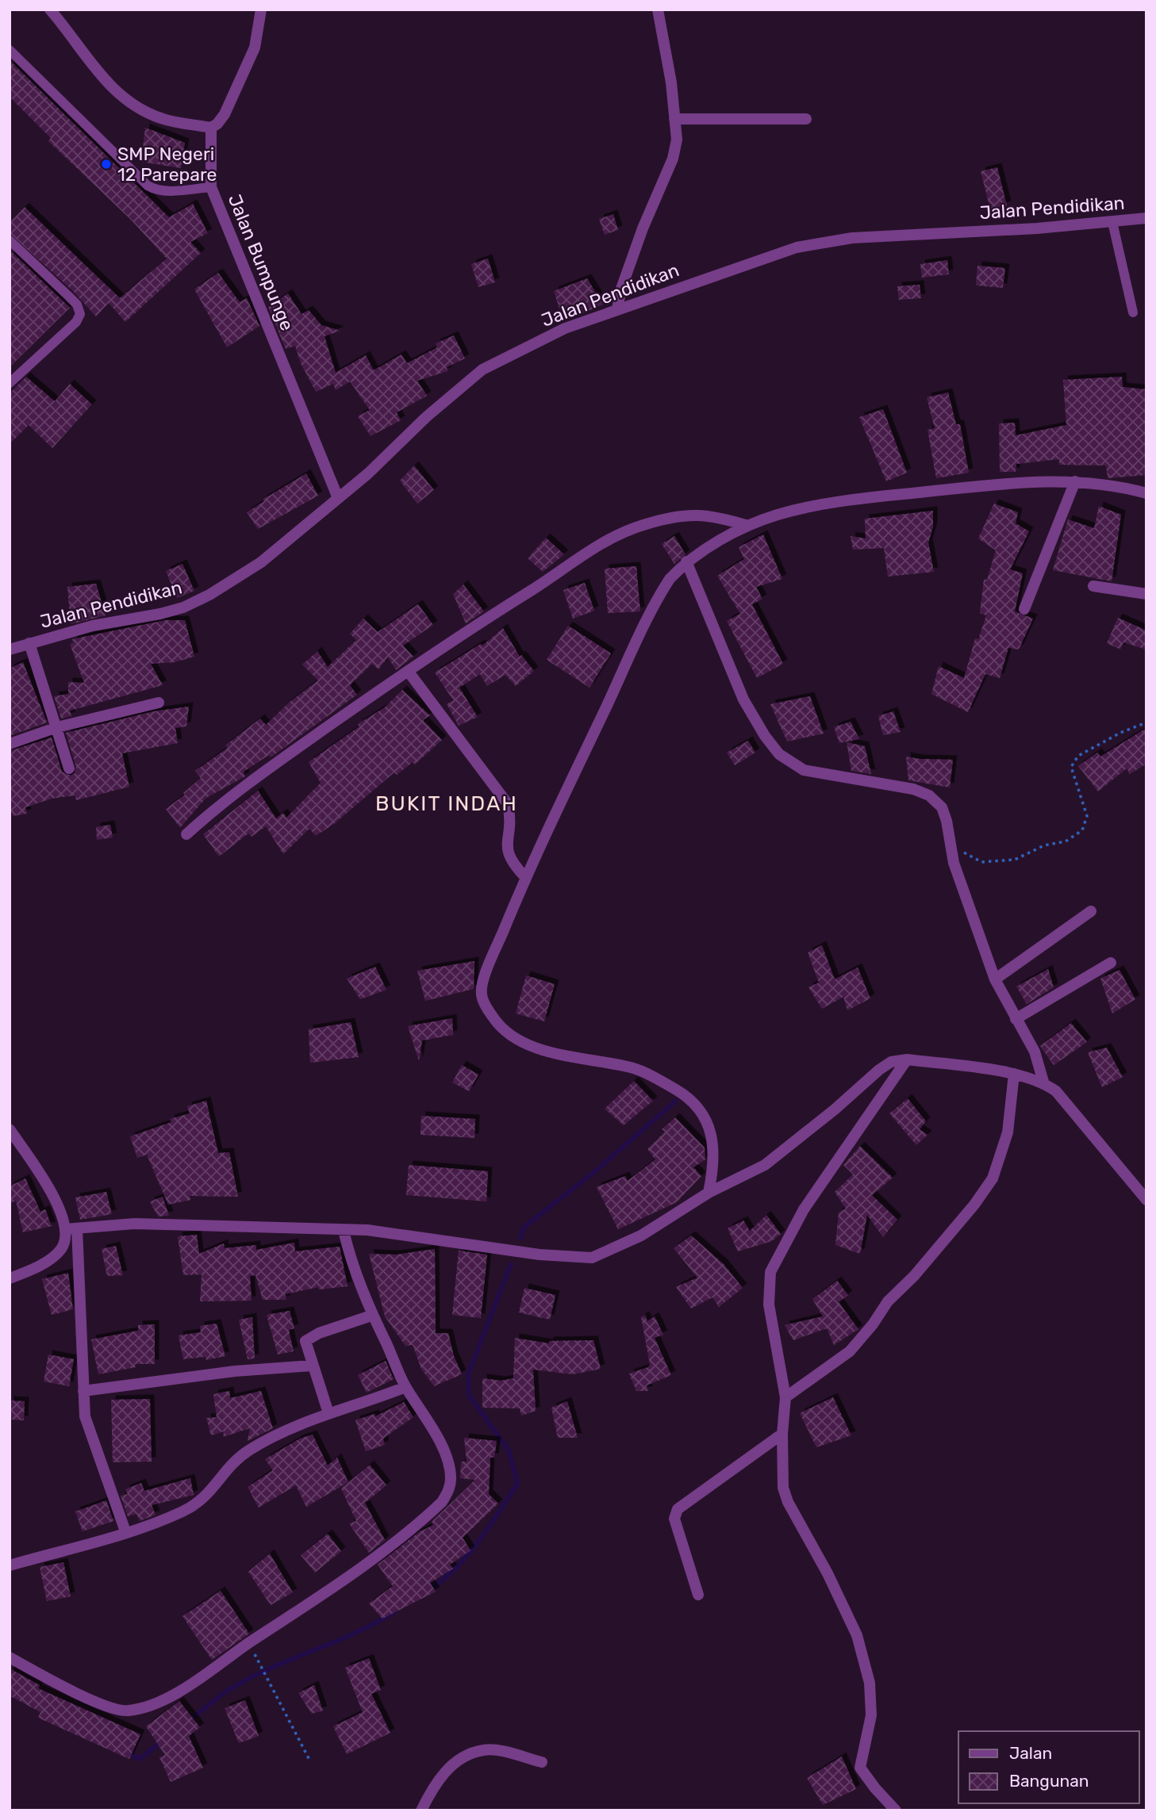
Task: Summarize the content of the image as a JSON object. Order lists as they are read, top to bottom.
{
  "streets": {
    "street": ["Jalan Pendidikan", "Jalan Bumpunge"]
  },
  "crossings": [
    ["Jalan Pendidikan", "Jalan Bumpunge"]
  ],
  "districts": ["BUKIT INDAH"],
  "places": ["SMP Negeri 12 Parepare"],
  "legend": ["Jalan", "Bangunan"]
}
